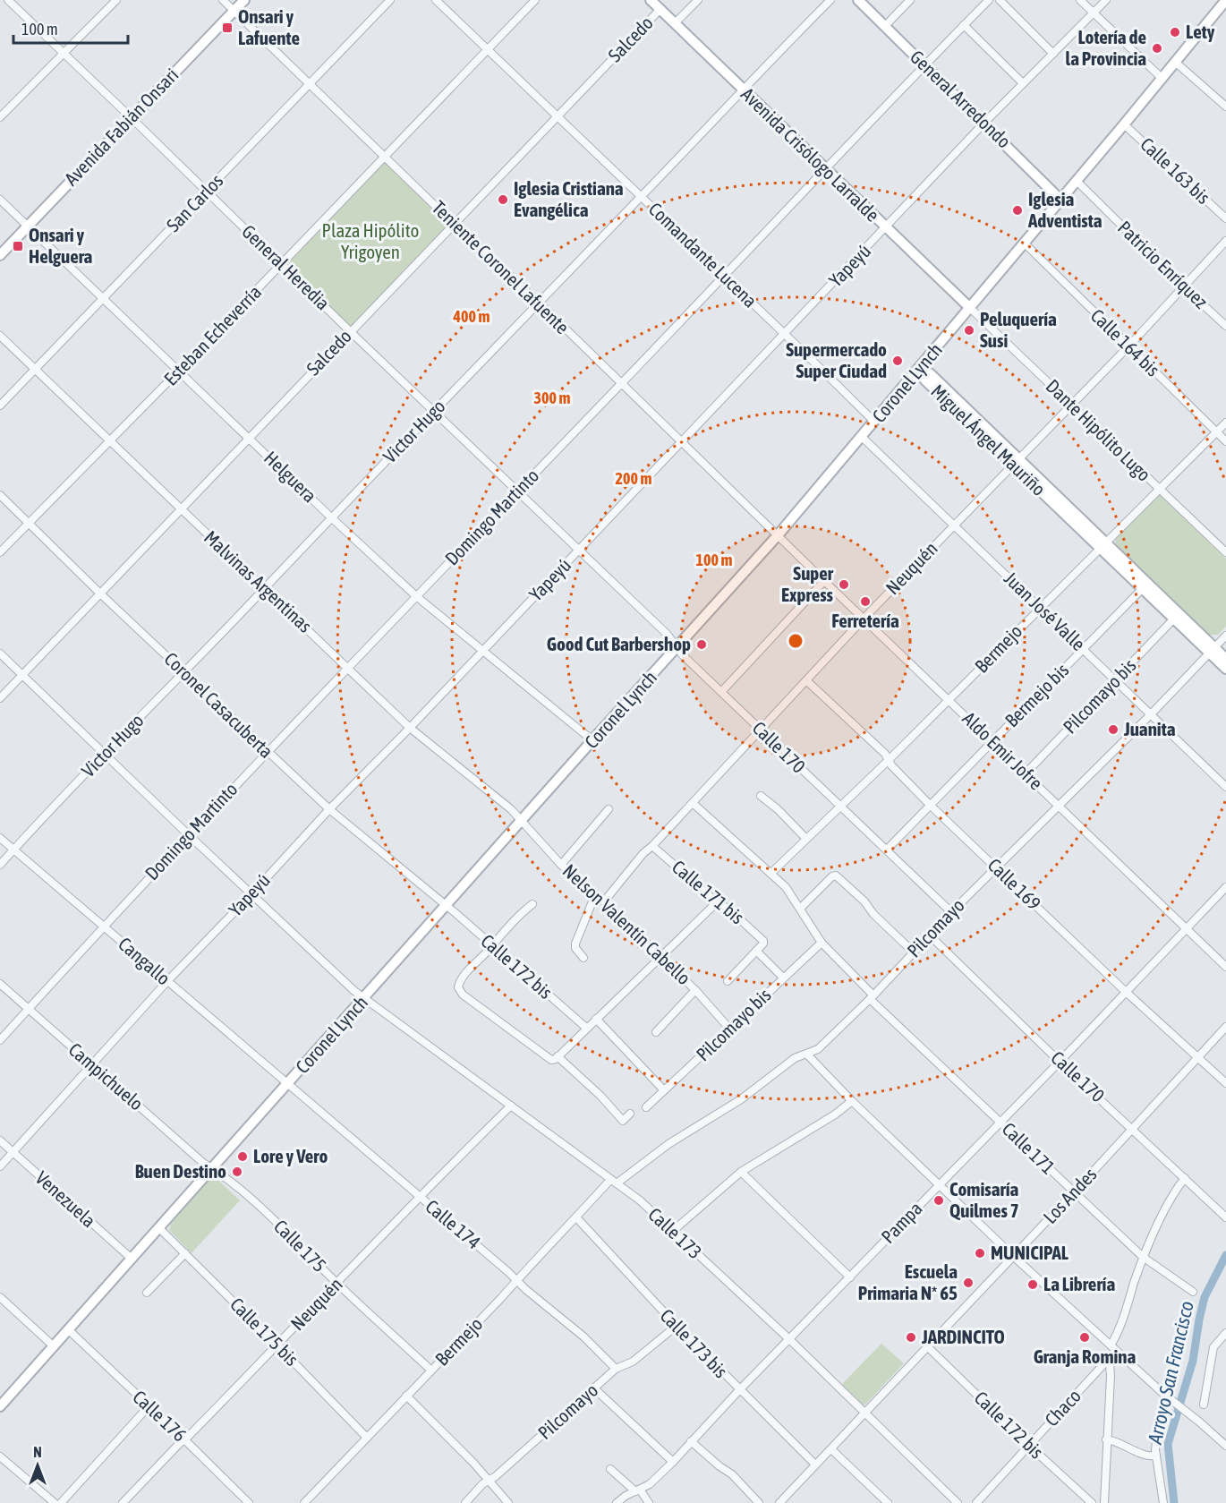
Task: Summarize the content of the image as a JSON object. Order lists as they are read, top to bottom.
{
  "streets": {
    "main road": [
      "General Arredondo",
      "Avenida Fabián Onsari",
      "Avenida Crisólogo Larralde",
      "Coronel Lynch",
      "Miguel Ángel Mauriño"
    ],
    "street": [
      "Salcedo",
      "Calle 163 bis",
      "San Carlos",
      "Comandante Lucena",
      "Patricio Enríquez",
      "Yapeyú",
      "General Heredia",
      "Teniente Coronel Lafuente",
      "Esteban Echeverría",
      "Calle 164 bis",
      "Dante Hipólito Lugo",
      "Victor Hugo",
      "Helguera",
      "Domingo Martinto",
      "Neuquén",
      "Malvinas Argentinas",
      "Juan José Valle",
      "Bermejo",
      "Bermejo bis",
      "Pilcomayo bis",
      "Coronel Casacuberta",
      "Calle 170",
      "Aldo Emir Jofre",
      "Calle 169",
      "Calle 171 bis",
      "Nelson Valentín Cabello",
      "Pilcomayo",
      "Cangallo",
      "Calle 172 bis",
      "Campichuelo",
      "Calle 171",
      "Los Andes",
      "Venezuela",
      "Pampa",
      "Calle 174",
      "Calle 173",
      "Calle 175",
      "Calle 175 bis",
      "Calle 173 bis",
      "Chaco",
      "Calle 176"
    ]
  },
  "crossings": [
    ["Salcedo", "Avenida Crisólogo Larralde"],
    ["Salcedo", "Comandante Lucena"],
    ["Salcedo", "General Heredia"],
    ["Salcedo", "Teniente Coronel Lafuente"],
    ["Salcedo", "Helguera"],
    ["Salcedo", "Malvinas Argentinas"],
    ["Salcedo", "Coronel Casacuberta"],
    ["Salcedo", "Calle 173"],
    ["General Arredondo", "Yapeyú"],
    ["General Arredondo", "Coronel Lynch"],
    ["General Arredondo", "Domingo Martinto"],
    ["Avenida Fabián Onsari", "General Heredia"],
    ["Avenida Fabián Onsari", "Teniente Coronel Lafuente"],
    ["Avenida Fabián Onsari", "Helguera"],
    ["Avenida Crisólogo Larralde", "Yapeyú"],
    ["Avenida Crisólogo Larralde", "Coronel Lynch"],
    ["Avenida Crisólogo Larralde", "Dante Hipólito Lugo"],
    ["Avenida Crisólogo Larralde", "Victor Hugo"],
    ["Avenida Crisólogo Larralde", "Domingo Martinto"],
    ["Calle 163 bis", "Coronel Lynch"],
    ["San Carlos", "General Heredia"],
    ["San Carlos", "Teniente Coronel Lafuente"],
    ["San Carlos", "Helguera"],
    ["San Carlos", "Malvinas Argentinas"],
    ["Comandante Lucena", "Yapeyú"],
    ["Comandante Lucena", "Esteban Echeverría"],
    ["Comandante Lucena", "Coronel Lynch"],
    ["Comandante Lucena", "Victor Hugo"],
    ["Comandante Lucena", "Domingo Martinto"],
    ["Patricio Enríquez", "Coronel Lynch"],
    ["Patricio Enríquez", "Neuquén"],
    ["Yapeyú", "General Heredia"],
    ["Yapeyú", "Teniente Coronel Lafuente"],
    ["Yapeyú", "Helguera"],
    ["Yapeyú", "Malvinas Argentinas"],
    ["Yapeyú", "Coronel Casacuberta"],
    ["Yapeyú", "Cangallo"],
    ["Yapeyú", "Campichuelo"],
    ["Yapeyú", "Venezuela"],
    ["Yapeyú", "Calle 173"],
    ["General Heredia", "Esteban Echeverría"],
    ["General Heredia", "Coronel Lynch"],
    ["General Heredia", "Victor Hugo"],
    ["General Heredia", "Domingo Martinto"],
    ["General Heredia", "Calle 170"],
    ["Teniente Coronel Lafuente", "Esteban Echeverría"],
    ["Teniente Coronel Lafuente", "Coronel Lynch"],
    ["Teniente Coronel Lafuente", "Victor Hugo"],
    ["Teniente Coronel Lafuente", "Domingo Martinto"],
    ["Teniente Coronel Lafuente", "Aldo Emir Jofre"],
    ["Esteban Echeverría", "Helguera"],
    ["Esteban Echeverría", "Malvinas Argentinas"],
    ["Esteban Echeverría", "Coronel Casacuberta"],
    ["Calle 164 bis", "Coronel Lynch"],
    ["Calle 164 bis", "Neuquén"],
    ["Calle 164 bis", "Bermejo"],
    ["Coronel Lynch", "Dante Hipólito Lugo"],
    ["Coronel Lynch", "Miguel Ángel Mauriño"],
    ["Coronel Lynch", "Helguera"],
    ["Coronel Lynch", "Malvinas Argentinas"],
    ["Coronel Lynch", "Juan José Valle"],
    ["Coronel Lynch", "Coronel Casacuberta"],
    ["Coronel Lynch", "Calle 170"],
    ["Coronel Lynch", "Aldo Emir Jofre"],
    ["Coronel Lynch", "Nelson Valentín Cabello"],
    ["Coronel Lynch", "Cangallo"],
    ["Coronel Lynch", "Calle 172 bis"],
    ["Coronel Lynch", "Campichuelo"],
    ["Coronel Lynch", "Venezuela"],
    ["Coronel Lynch", "Calle 174"],
    ["Coronel Lynch", "Calle 173"],
    ["Coronel Lynch", "Calle 175"],
    ["Coronel Lynch", "Calle 175 bis"],
    ["Coronel Lynch", "Calle 176"],
    ["Dante Hipólito Lugo", "Neuquén"],
    ["Dante Hipólito Lugo", "Bermejo"],
    ["Victor Hugo", "Helguera"],
    ["Victor Hugo", "Malvinas Argentinas"],
    ["Victor Hugo", "Coronel Casacuberta"],
    ["Victor Hugo", "Cangallo"],
    ["Victor Hugo", "Calle 173"],
    ["Miguel Ángel Mauriño", "Neuquén"],
    ["Miguel Ángel Mauriño", "Bermejo"],
    ["Miguel Ángel Mauriño", "Bermejo bis"],
    ["Miguel Ángel Mauriño", "Pilcomayo bis"],
    ["Miguel Ángel Mauriño", "Pilcomayo"],
    ["Helguera", "Domingo Martinto"],
    ["Domingo Martinto", "Malvinas Argentinas"],
    ["Domingo Martinto", "Coronel Casacuberta"],
    ["Domingo Martinto", "Cangallo"],
    ["Domingo Martinto", "Campichuelo"],
    ["Domingo Martinto", "Calle 173"],
    ["Neuquén", "Juan José Valle"],
    ["Neuquén", "Calle 170"],
    ["Neuquén", "Aldo Emir Jofre"],
    ["Neuquén", "Calle 169"],
    ["Neuquén", "Calle 171 bis"],
    ["Neuquén", "Nelson Valentín Cabello"],
    ["Neuquén", "Calle 171"],
    ["Neuquén", "Calle 174"],
    ["Neuquén", "Calle 173"],
    ["Neuquén", "Calle 175"],
    ["Neuquén", "Calle 175 bis"],
    ["Neuquén", "Calle 176"],
    ["Malvinas Argentinas", "Nelson Valentín Cabello"],
    ["Juan José Valle", "Bermejo"],
    ["Juan José Valle", "Bermejo bis"],
    ["Juan José Valle", "Pilcomayo bis"],
    ["Juan José Valle", "Pilcomayo"],
    ["Bermejo", "Calle 170"],
    ["Bermejo", "Aldo Emir Jofre"],
    ["Bermejo", "Calle 169"],
    ["Bermejo", "Pilcomayo"],
    ["Bermejo", "Calle 171"],
    ["Bermejo", "Calle 174"],
    ["Bermejo", "Calle 173"],
    ["Bermejo", "Calle 175"],
    ["Bermejo", "Calle 175 bis"],
    ["Bermejo", "Calle 173 bis"],
    ["Bermejo bis", "Calle 170"],
    ["Bermejo bis", "Aldo Emir Jofre"],
    ["Bermejo bis", "Calle 169"],
    ["Pilcomayo bis", "Aldo Emir Jofre"],
    ["Pilcomayo bis", "Nelson Valentín Cabello"],
    ["Pilcomayo bis", "Calle 171"],
    ["Coronel Casacuberta", "Calle 172 bis"],
    ["Calle 170", "Pilcomayo"],
    ["Calle 170", "Los Andes"],
    ["Calle 170", "Pampa"],
    ["Aldo Emir Jofre", "Pilcomayo"],
    ["Aldo Emir Jofre", "Pampa"],
    ["Calle 169", "Pilcomayo"],
    ["Calle 169", "Los Andes"],
    ["Calle 169", "Pampa"],
    ["Pilcomayo", "Calle 171"],
    ["Pilcomayo", "Calle 174"],
    ["Pilcomayo", "Calle 173"],
    ["Pilcomayo", "Calle 173 bis"],
    ["Cangallo", "Calle 174"],
    ["Calle 172 bis", "Los Andes"],
    ["Calle 172 bis", "Chaco"],
    ["Campichuelo", "Calle 175"],
    ["Calle 171", "Los Andes"],
    ["Calle 171", "Pampa"],
    ["Los Andes", "Calle 173"],
    ["Los Andes", "Calle 173 bis"],
    ["Pampa", "Calle 173"],
    ["Pampa", "Calle 173 bis"]
  ],
  "water": ["Arroyo San Francisco"],
  "parks": ["Plaza Hipólito Yrigoyen"],
  "places": {
    "transit": ["Onsari y Lafuente", "Onsari y Helguera"],
    "other": [
      "Lety",
      "Lotería de la Provincia",
      "Iglesia Cristiana Evangélica",
      "Iglesia Adventista",
      "Peluquería Susi",
      "Supermercado Super Ciudad",
      "Super Express",
      "Ferretería",
      "Good Cut Barbershop",
      "Juanita",
      "Lore y Vero",
      "Buen Destino",
      "Comisaría Quilmes 7",
      "MUNICIPAL",
      "Escuela Primaria N* 65",
      "La Librería",
      "JARDINCITO",
      "Granja Romina"
    ]
  },
  "scale_bar": "100 m",
  "north": "top",
  "rings": [
    "400 m",
    "300 m",
    "200 m",
    "100 m"
  ]
}
